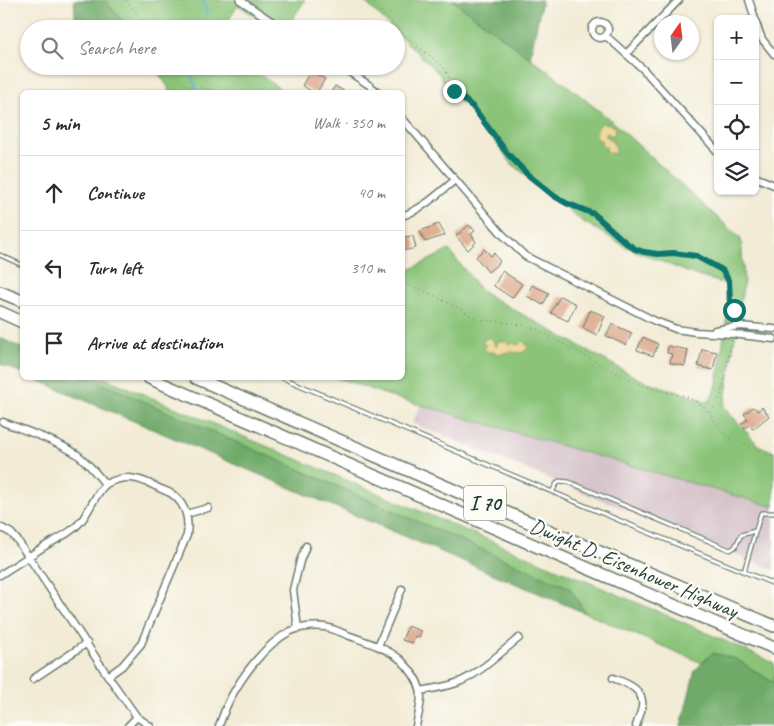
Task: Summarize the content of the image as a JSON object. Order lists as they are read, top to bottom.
{
  "streets": {
    "highway": ["I 70", "Dwight D. Eisenhower Highway"]
  },
  "north": "top",
  "page": {
    "map_buttons": ["+", "−"],
    "search": "Search here",
    "heading": ["5 min", "Walk · 350 m"],
    "list": [
      ["Continue", "40 m"],
      ["Turn left", "310 m"],
      "Arrive at destination"
    ]
  }
}
